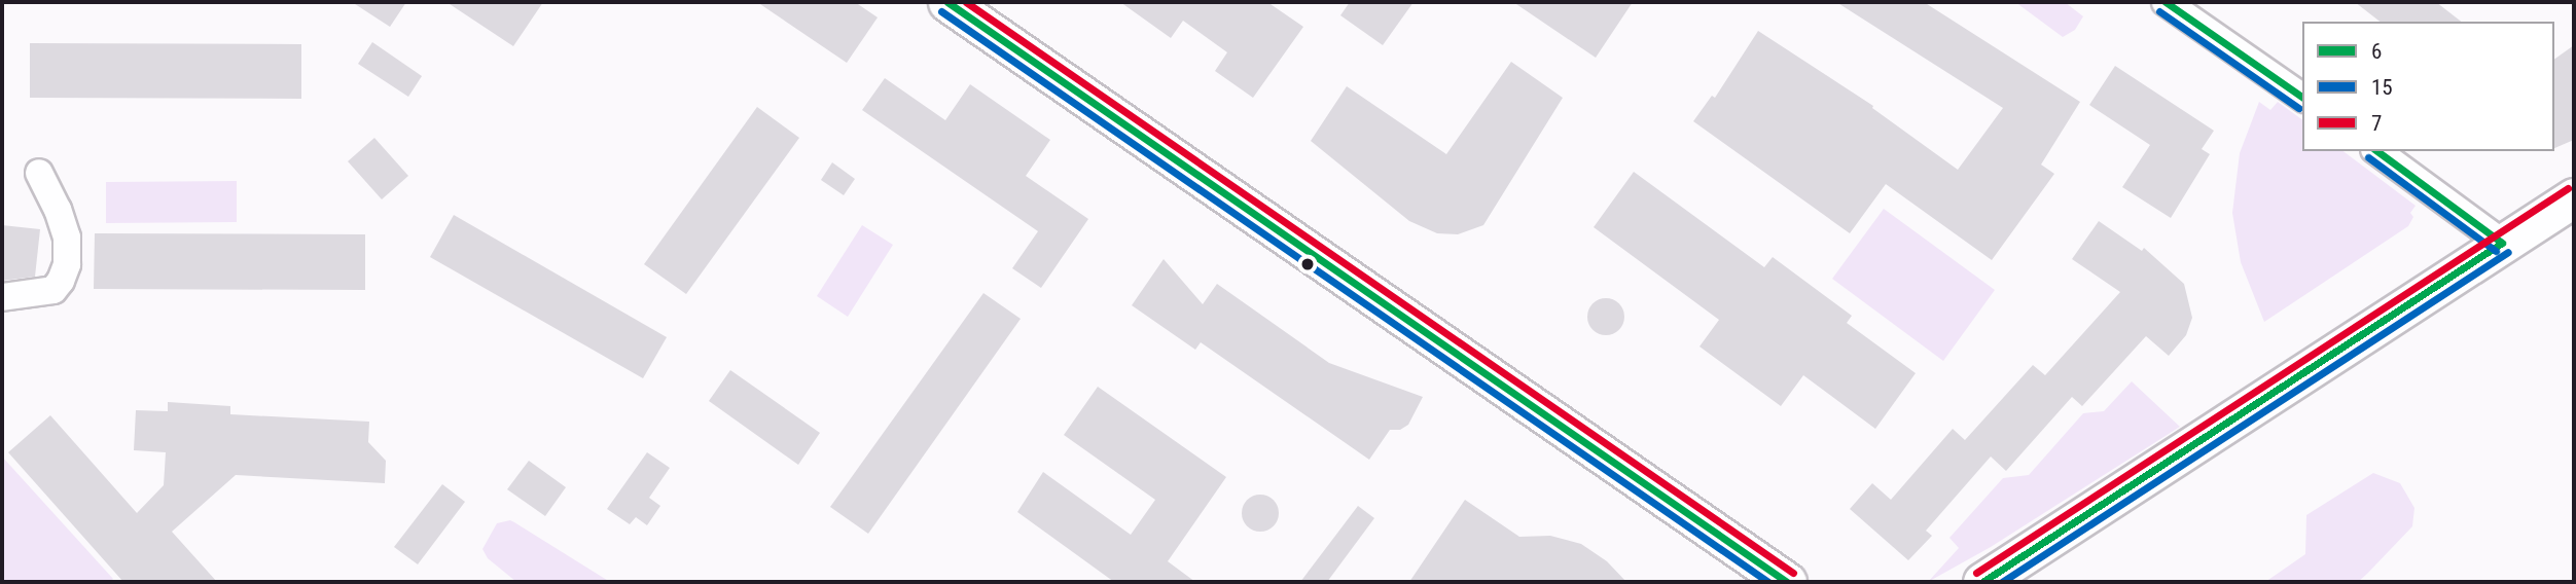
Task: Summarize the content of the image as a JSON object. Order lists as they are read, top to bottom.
{
  "lines": ["transit line 6", "transit line 7", "transit line 15"],
  "legend": ["6", "15", "7"]
}
